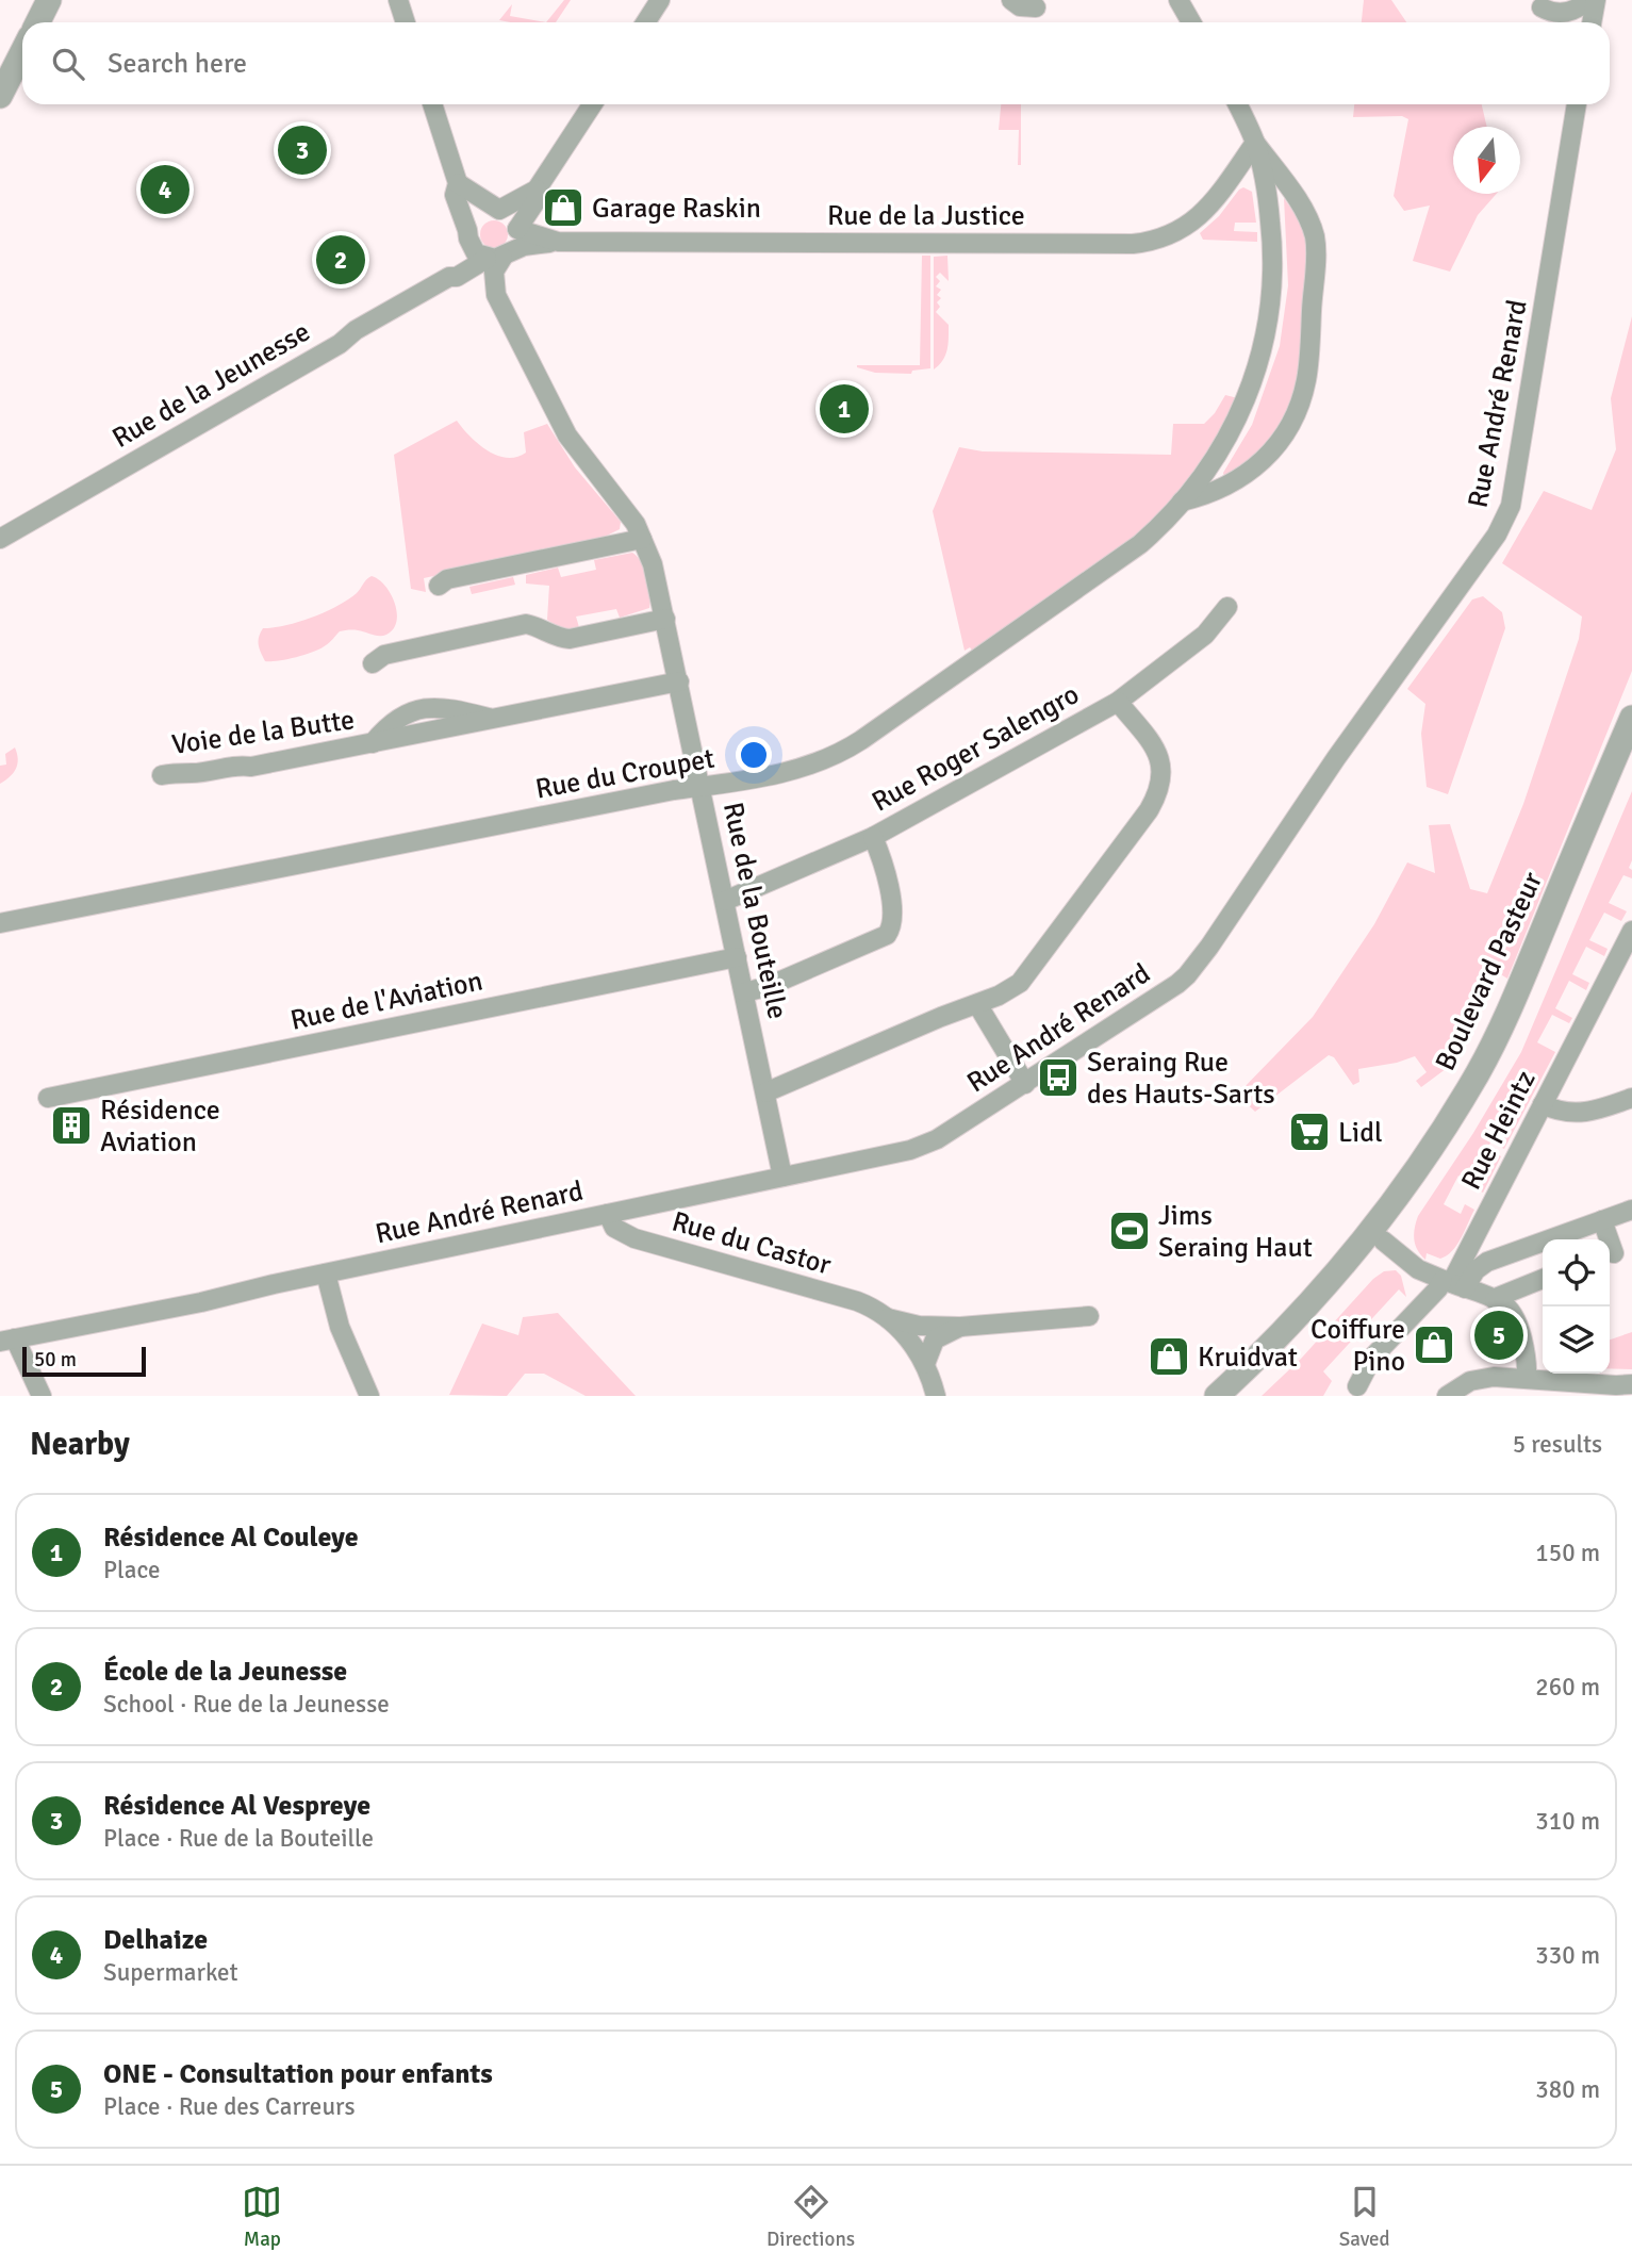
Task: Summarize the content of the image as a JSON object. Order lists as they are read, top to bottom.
{
  "streets": {
    "street": [
      "Rue de la Justice",
      "Rue de la Jeunesse",
      "Rue André Renard",
      "Voie de la Butte",
      "Rue Roger Salengro",
      "Rue du Croupet",
      "Rue de la Bouteille",
      "Boulevard Pasteur",
      "Rue de l'Aviation",
      "Rue Heintz",
      "Rue du Castor"
    ]
  },
  "crossings": [
    ["Rue de la Justice", "Rue de la Jeunesse"],
    ["Rue de la Justice", "Rue du Croupet"],
    ["Rue André Renard", "Rue de la Bouteille"],
    ["Rue André Renard", "Rue du Castor"],
    ["Voie de la Butte", "Rue de la Bouteille"],
    ["Rue Roger Salengro", "Rue de la Bouteille"],
    ["Rue du Croupet", "Rue de la Bouteille"],
    ["Rue de la Bouteille", "Rue de l'Aviation"]
  ],
  "places": {
    "shop": ["Garage Raskin", "Coiffure Pino", "Kruidvat"],
    "bus stop": ["Seraing Rue des Hauts-Sarts"],
    "building": ["Résidence Aviation"],
    "supermarket": ["Lidl"],
    "sports": ["Jims Seraing Haut"]
  },
  "scale_bar": "50 m",
  "north": "bottom",
  "page": {
    "search": "Search here",
    "pins": [
      "3",
      "4",
      "2",
      "1",
      "5"
    ],
    "scale": "50 m",
    "heading": ["Nearby", "5 results"],
    "list": [
      {
        "mark": "1",
        "name": "Résidence Al Couleye",
        "note": "Place",
        "value": "150 m"
      },
      {
        "mark": "2",
        "name": "École de la Jeunesse",
        "note": "School · Rue de la Jeunesse",
        "value": "260 m"
      },
      {
        "mark": "3",
        "name": "Résidence Al Vespreye",
        "note": "Place · Rue de la Bouteille",
        "value": "310 m"
      },
      {
        "mark": "4",
        "name": "Delhaize",
        "note": "Supermarket",
        "value": "330 m"
      },
      {
        "mark": "5",
        "name": "ONE - Consultation pour enfants",
        "note": "Place · Rue des Carreurs",
        "value": "380 m"
      }
    ],
    "nav": ["Map", "Directions", "Saved"]
  }
}
